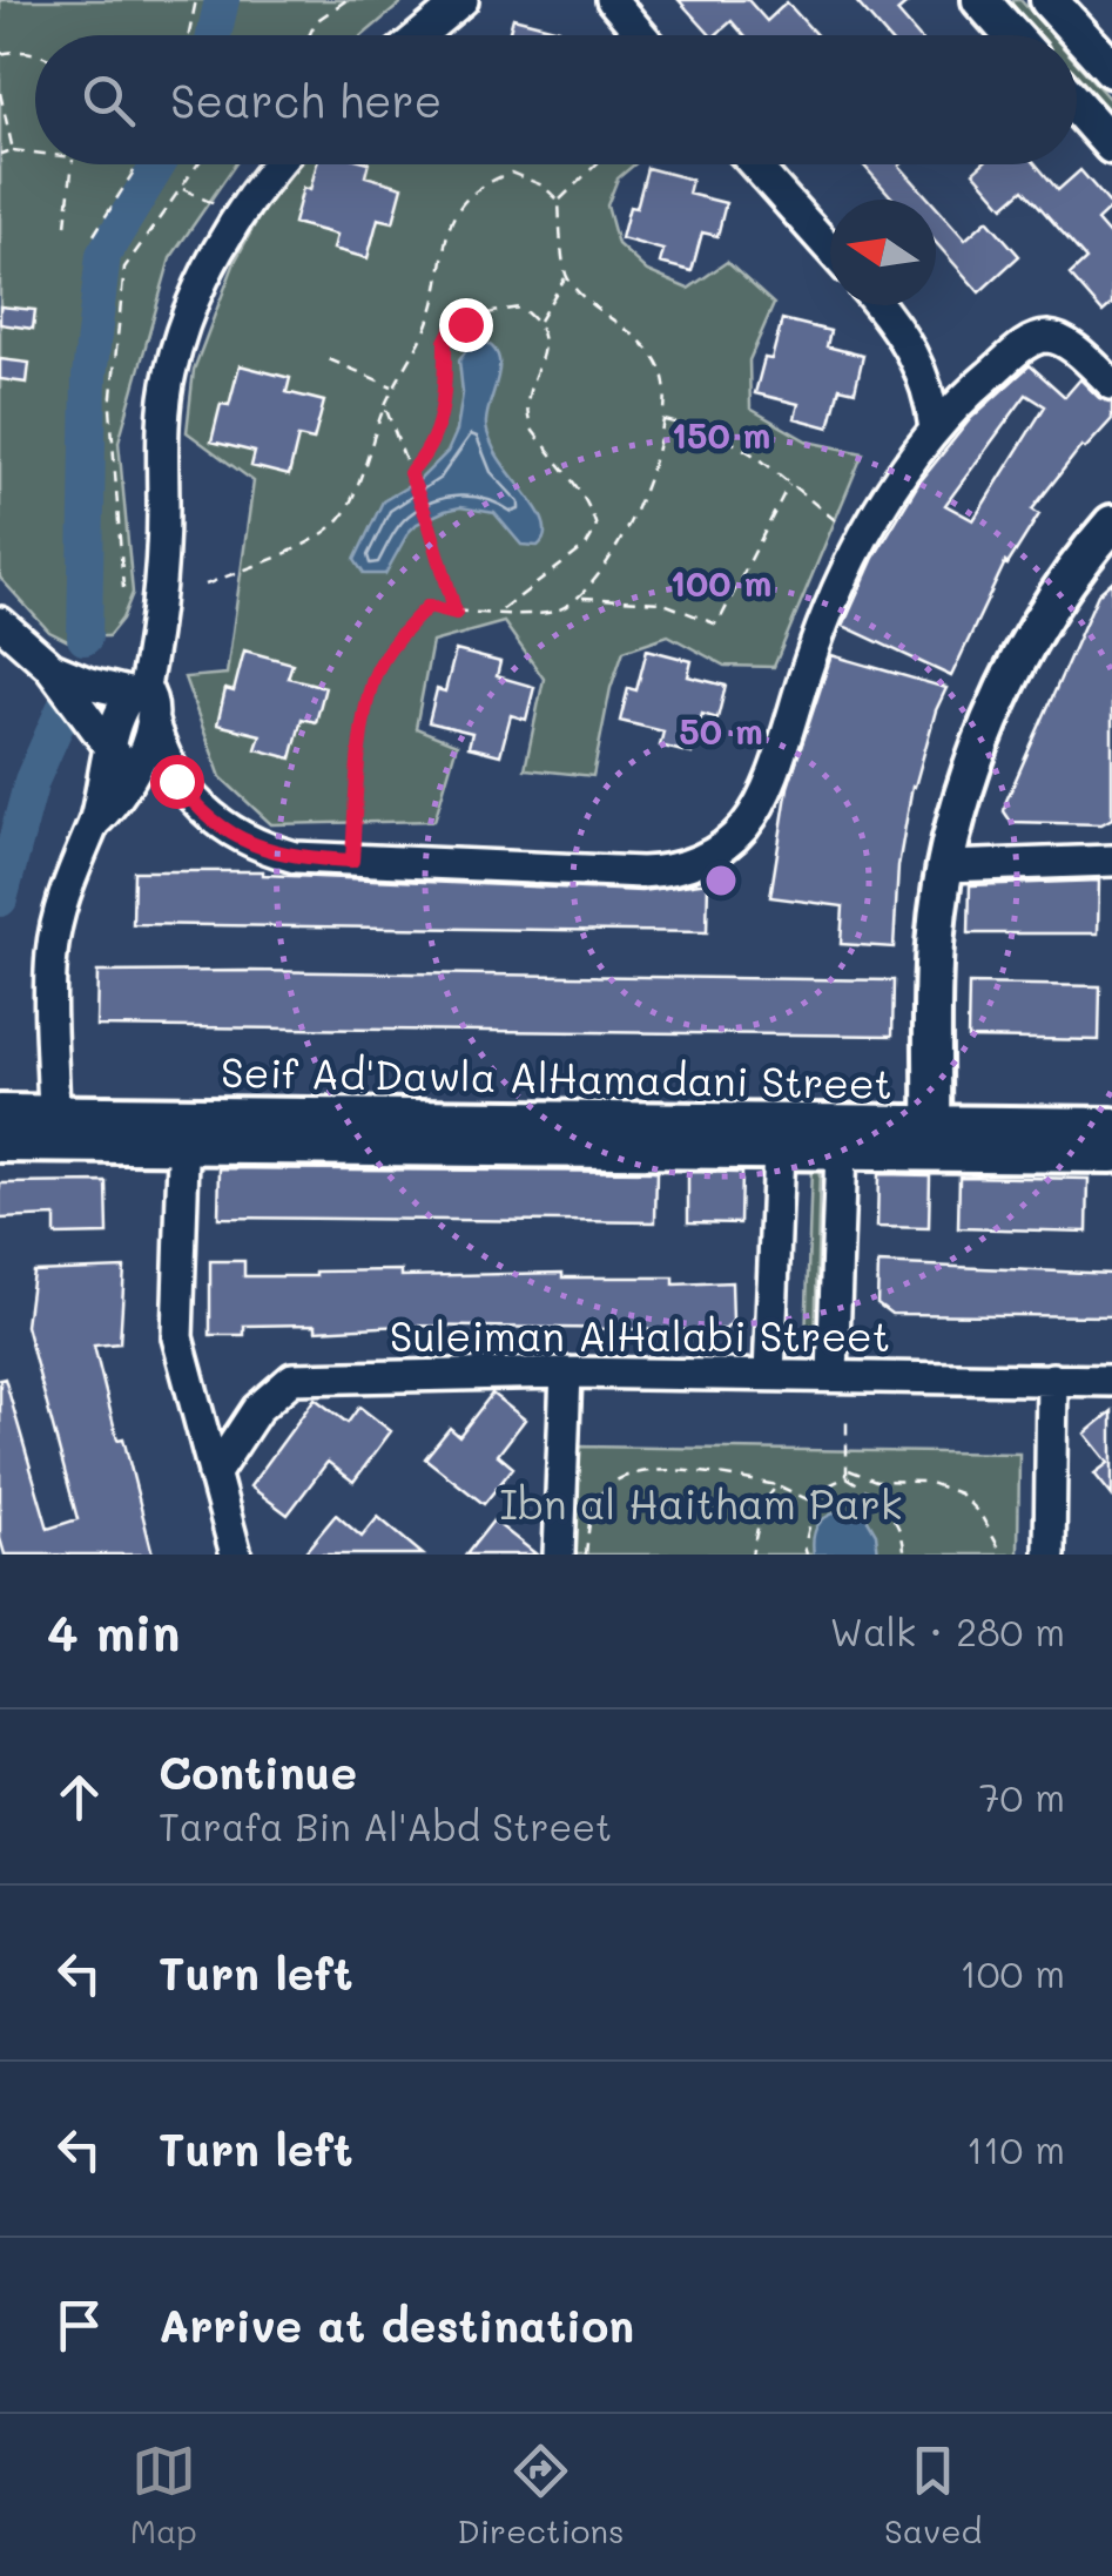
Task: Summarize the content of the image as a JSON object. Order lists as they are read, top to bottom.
{
  "streets": {
    "main road": ["Seif Ad'Dawla AlHamadani Street"],
    "street": ["Suleiman AlHalabi Street"]
  },
  "parks": ["Ibn al Haitham Park"],
  "north": "left",
  "page": {
    "search": "Search here",
    "heading": ["4 min", "Walk · 280 m"],
    "list": [
      ["Continue", "Tarafa Bin Al'Abd Street", "70 m"],
      ["Turn left", "100 m"],
      ["Turn left", "110 m"],
      "Arrive at destination"
    ],
    "nav": ["Map", "Directions", "Saved"]
  },
  "rings": ["150 m", "100 m", "50 m"]
}
